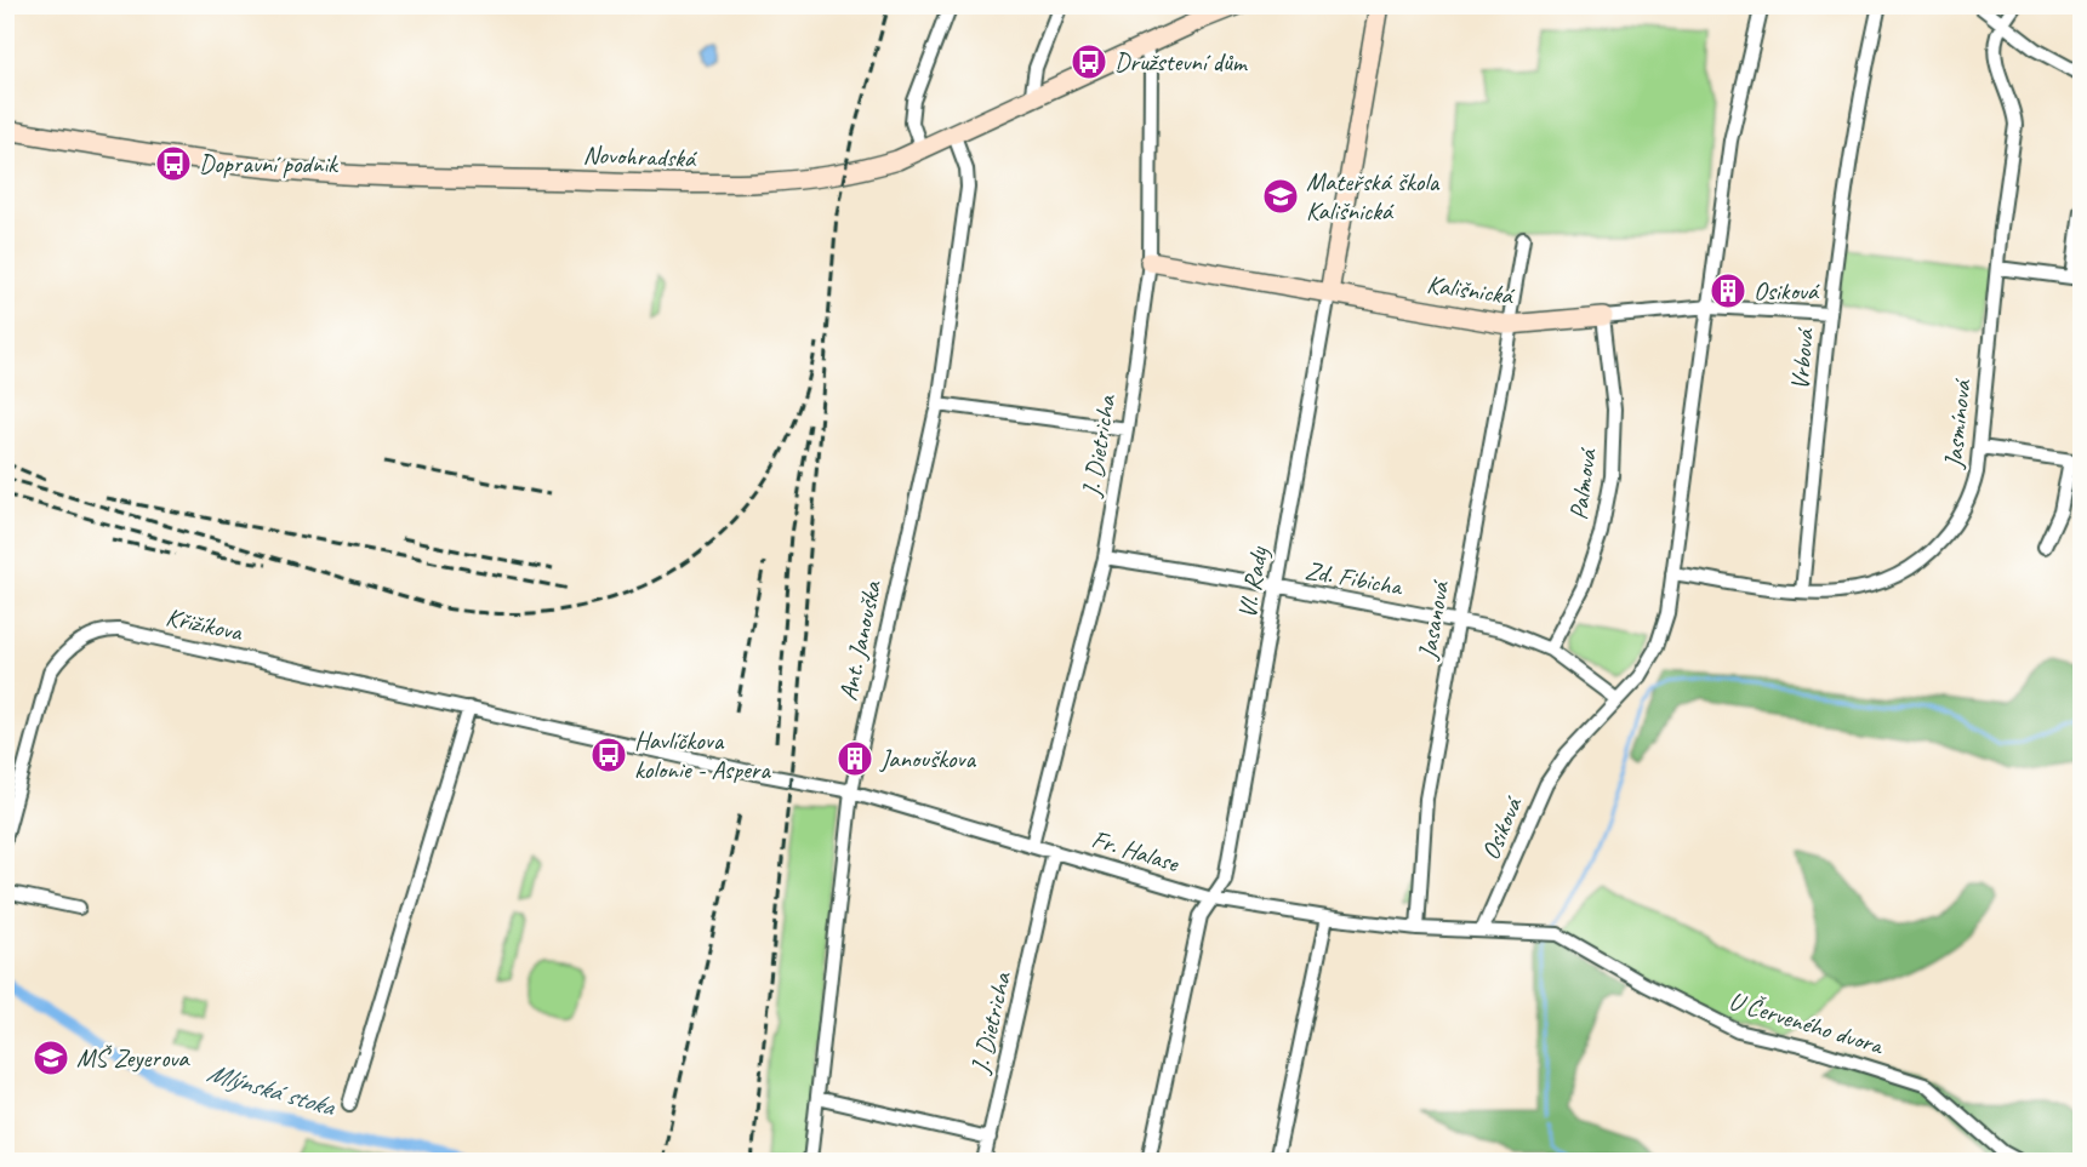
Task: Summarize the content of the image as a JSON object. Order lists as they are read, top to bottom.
{
  "streets": {
    "main road": ["Novohradská", "Kališnická", "Vl. Rady"],
    "street": [
      "Vrbová",
      "Jasmínová",
      "J. Dietricha",
      "Palmová",
      "Zd. Fibicha",
      "Jasanová",
      "Křižíkova",
      "Ant. Janouška",
      "Osiková",
      "Fr. Halase",
      "U Červeného dvora"
    ]
  },
  "crossings": [
    ["Novohradská", "J. Dietricha"],
    ["Novohradská", "Ant. Janouška"],
    ["Kališnická", "Vrbová"],
    ["Kališnická", "J. Dietricha"],
    ["Kališnická", "Palmová"],
    ["Kališnická", "Vl. Rady"],
    ["Kališnická", "Jasanová"],
    ["Kališnická", "Osiková"],
    ["Vrbová", "Jasmínová"],
    ["Jasmínová", "Osiková"],
    ["J. Dietricha", "Zd. Fibicha"],
    ["J. Dietricha", "Fr. Halase"],
    ["Palmová", "Zd. Fibicha"],
    ["Zd. Fibicha", "Vl. Rady"],
    ["Zd. Fibicha", "Jasanová"],
    ["Zd. Fibicha", "Osiková"],
    ["Vl. Rady", "Fr. Halase"],
    ["Jasanová", "Fr. Halase"],
    ["Křižíkova", "Fr. Halase"],
    ["Ant. Janouška", "Fr. Halase"],
    ["Osiková", "Fr. Halase"],
    ["Osiková", "U Červeného dvora"],
    ["Fr. Halase", "U Červeného dvora"]
  ],
  "water": ["Mlýnská stoka"],
  "places": {
    "bus stop": ["Družstevní dům", "Dopravní podnik", "Havlíčkova kolonie - Aspera"],
    "school or university": ["Mateřská škola Kališnická", "MŠ Zeyerova"],
    "building": ["Osiková", "Janouškova"]
  }
}
